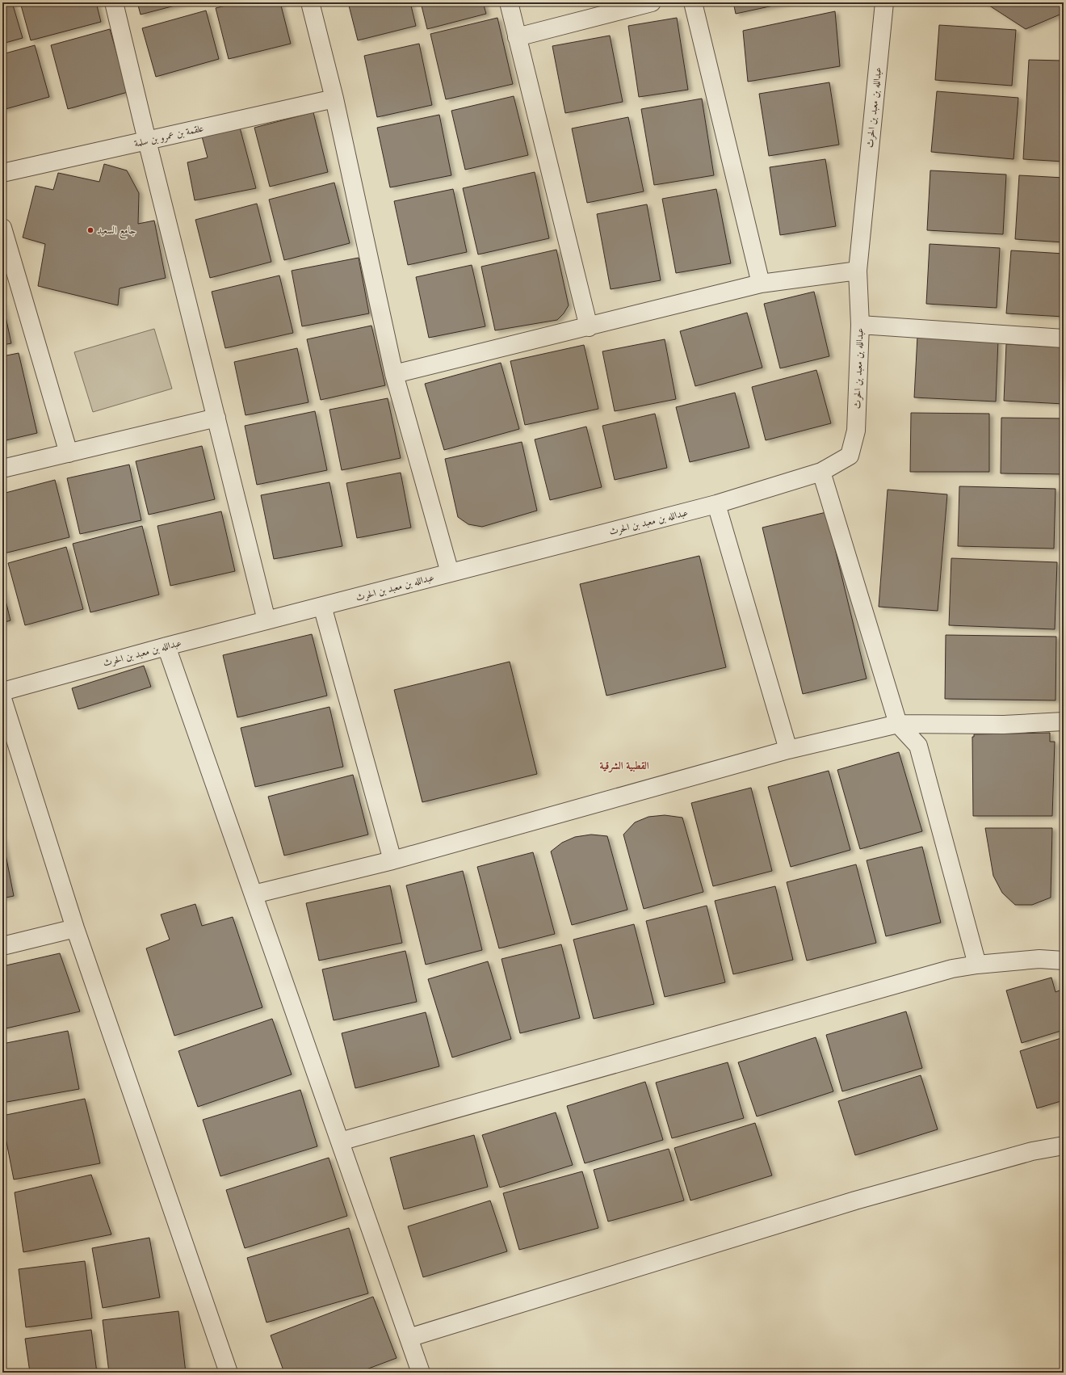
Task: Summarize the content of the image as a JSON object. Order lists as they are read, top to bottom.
{
  "streets": {
    "street": ["عبدالله بن معبد بن الحرث", "علقمة بن عمرو بن سلمة"]
  },
  "districts": ["القطبية الشرقية"],
  "places": ["جامع السعيد"]
}
